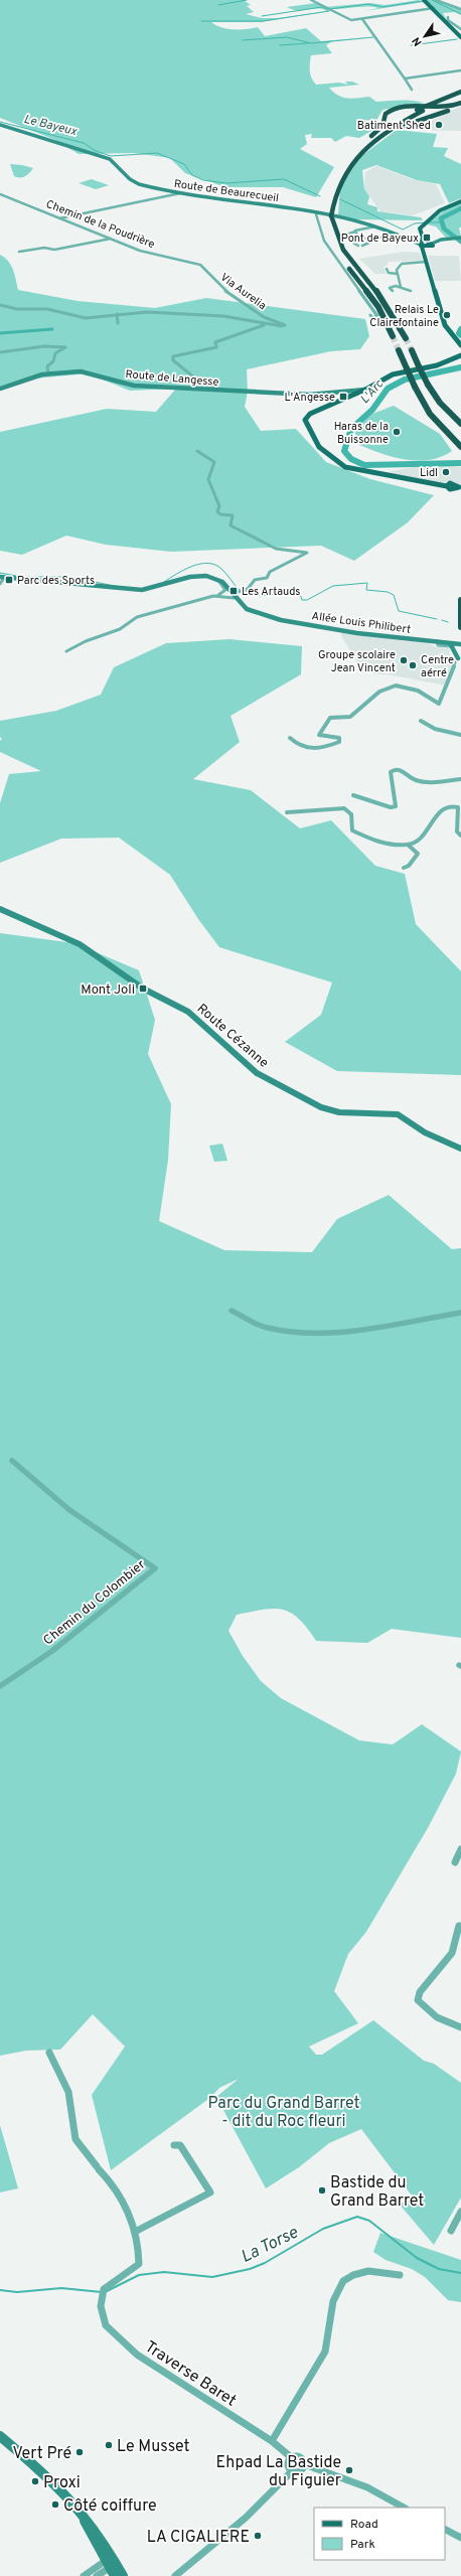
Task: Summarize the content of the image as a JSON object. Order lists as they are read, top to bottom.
{
  "streets": {
    "street": [
      "Route de Beaurecueil",
      "Chemin de la Poudrière",
      "Via Aurelia",
      "Route de Langesse",
      "Allée Louis Philibert",
      "Route Cézanne",
      "Chemin du Colombier",
      "Traverse Baret"
    ]
  },
  "crossings": [
    ["Chemin de la Poudrière", "Via Aurelia"]
  ],
  "water": ["Le Bayeux", "L'Arc", "La Torse"],
  "parks": ["Parc du Grand Barret - dit du Roc fleuri"],
  "places": {
    "other": [
      "Batiment Shed",
      "Relais Le Clairefontaine",
      "Haras de la Buissonne",
      "Lidl",
      "Groupe scolaire Jean Vincent",
      "Centre aérré",
      "Bastide du Grand Barret",
      "Le Musset",
      "Vert Pré",
      "Ehpad La Bastide du Figuier",
      "Proxi",
      "Côté coiffure",
      "LA CIGALIERE"
    ],
    "transit": [
      "Pont de Bayeux",
      "L'Angesse",
      "Parc des Sports",
      "Les Artauds",
      "Mont Joli"
    ]
  },
  "legend": ["Road", "Park"],
  "north": "bottom left"
}
